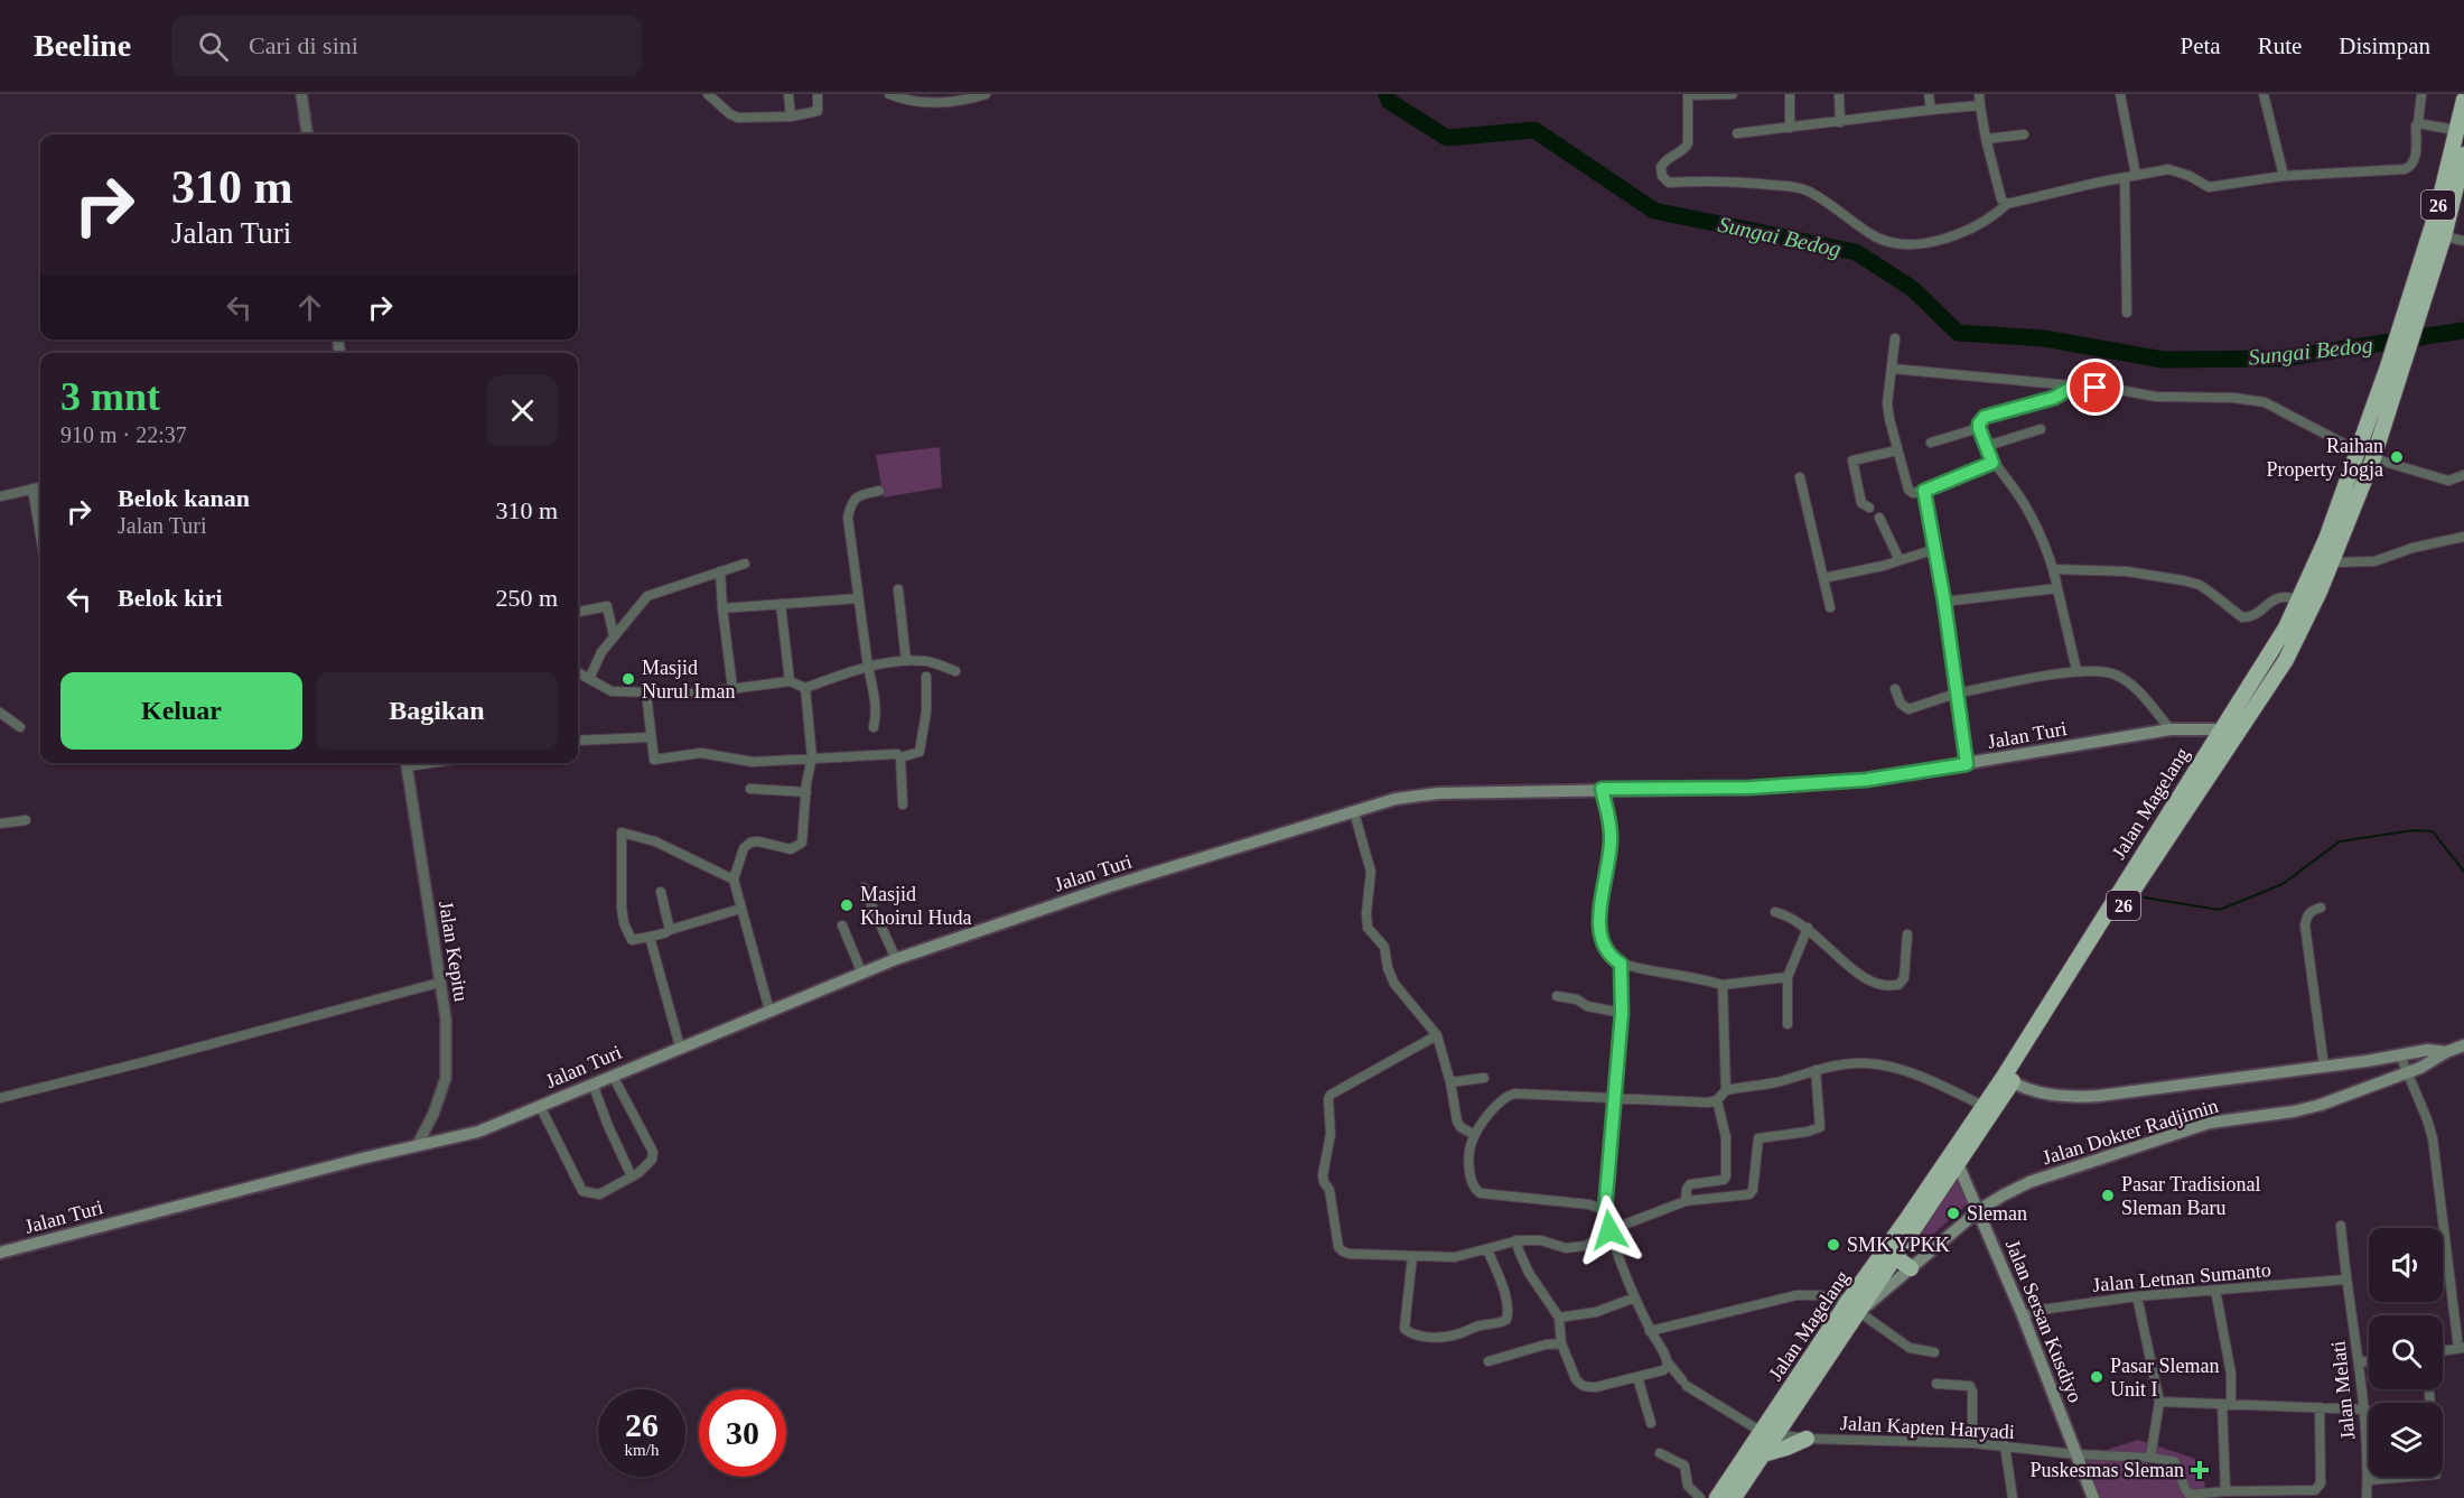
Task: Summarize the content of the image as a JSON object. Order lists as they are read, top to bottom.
{
  "streets": {
    "highway": ["26", "Jalan Magelang"],
    "main road": ["Jalan Turi", "Jalan Dokter Radjimin", "Jalan Sersan Kusdiyo"],
    "street": [
      "Jalan Kepitu",
      "Jalan Letnan Sumanto",
      "Jalan Melati",
      "Jalan Kapten Haryadi"
    ]
  },
  "crossings": [
    ["Jalan Turi", "Jalan Magelang"],
    ["Jalan Turi", "Jalan Kepitu"],
    ["Jalan Magelang", "Jalan Dokter Radjimin"],
    ["Jalan Magelang", "Jalan Sersan Kusdiyo"],
    ["Jalan Magelang", "Jalan Kapten Haryadi"],
    ["Jalan Dokter Radjimin", "Jalan Sersan Kusdiyo"],
    ["Jalan Letnan Sumanto", "Jalan Sersan Kusdiyo"],
    ["Jalan Letnan Sumanto", "Jalan Melati"],
    ["Jalan Sersan Kusdiyo", "Jalan Kapten Haryadi"]
  ],
  "water": ["Sungai Bedog"],
  "places": {
    "other": [
      "Raihan Property Jogja",
      "Masjid Nurul Iman",
      "Masjid Khoirul Huda",
      "Pasar Tradisional Sleman Baru",
      "Sleman",
      "SMK YPKK",
      "Pasar Sleman Unit I"
    ],
    "health": ["Puskesmas Sleman"]
  },
  "page": {
    "header": "Beeline",
    "search": "Cari di sini",
    "nav": ["Peta", "Rute", "Disimpan"],
    "turn": ["310 m", "Jalan Turi"],
    "heading": ["3 mnt", "910 m · 22:37"],
    "list": [
      {
        "name": "Belok kanan",
        "note": "Jalan Turi",
        "value": "310 m"
      },
      {
        "name": "Belok kiri",
        "value": "250 m"
      }
    ],
    "buttons": ["Keluar", "Bagikan"],
    "speed": "26 km/h",
    "limit": "30"
  }
}
